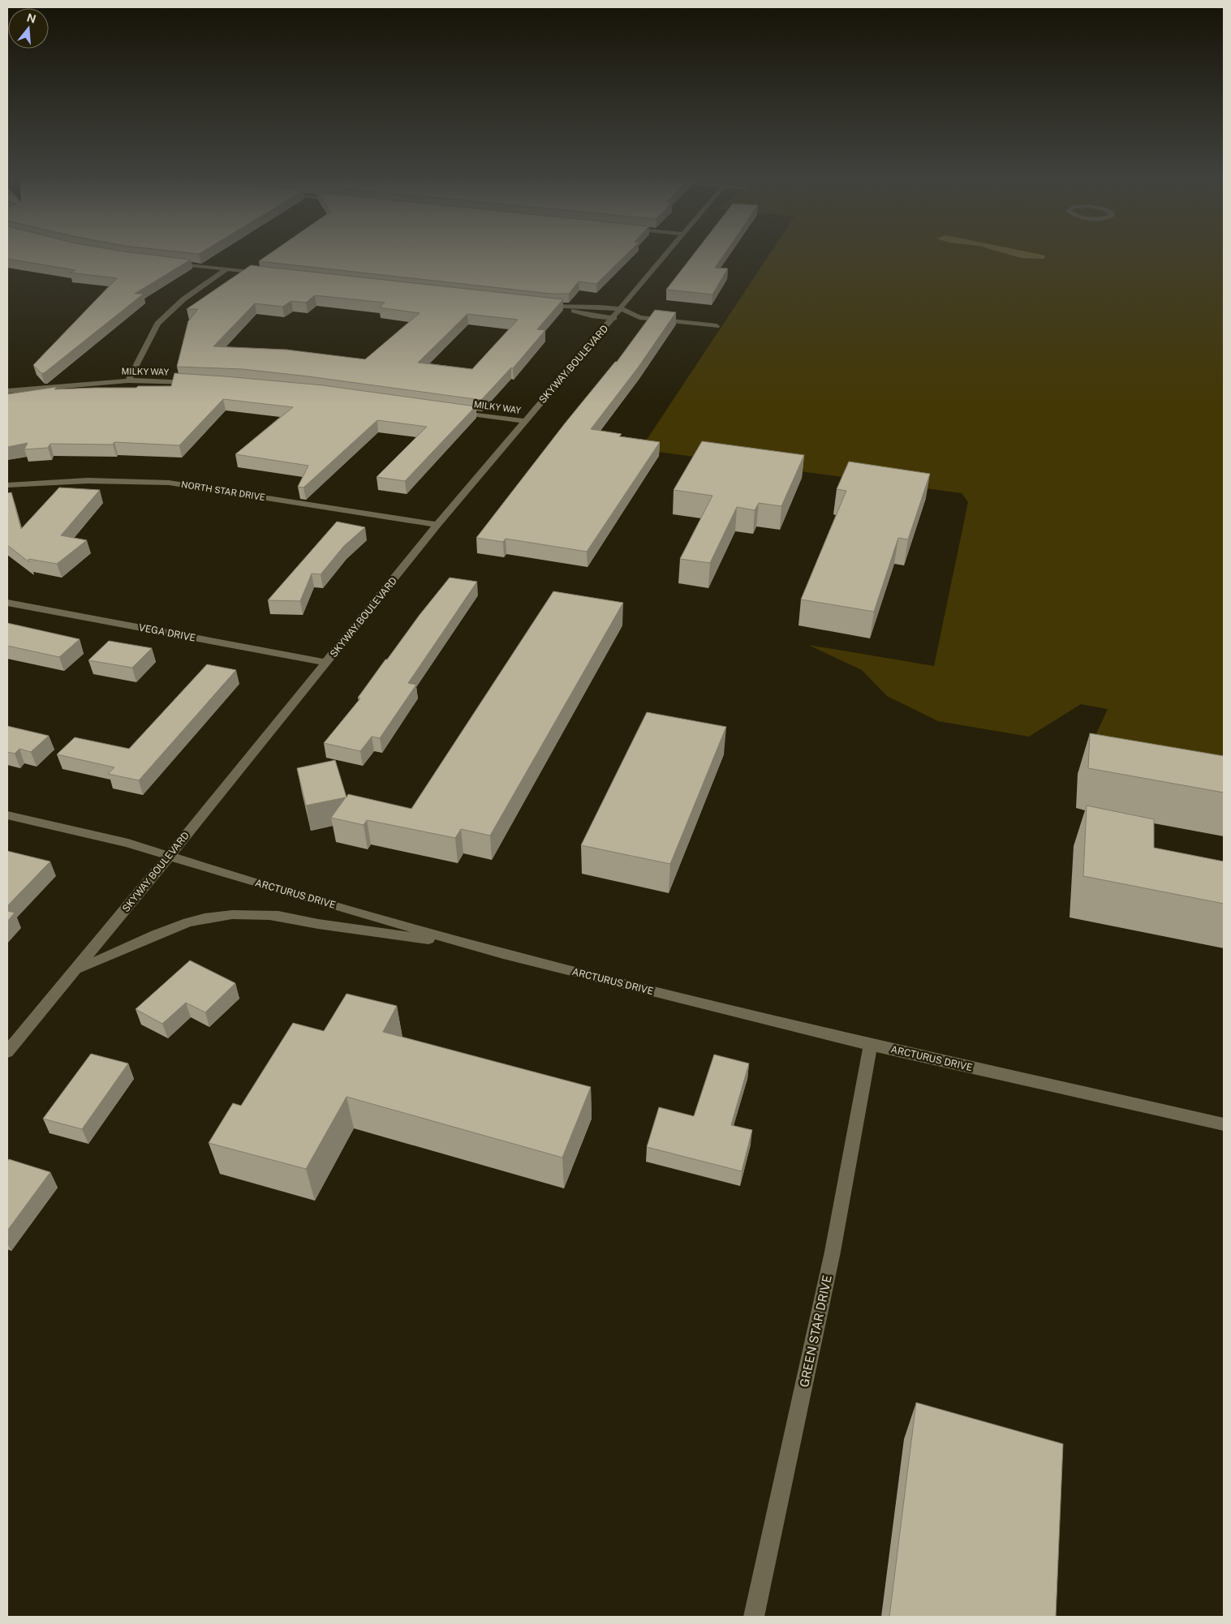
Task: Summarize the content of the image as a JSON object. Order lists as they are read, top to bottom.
{
  "streets": {
    "street": [
      "SKYWAY BOULEVARD",
      "MILKY WAY",
      "NORTH STAR DRIVE",
      "VEGA DRIVE",
      "ARCTURUS DRIVE",
      "GREEN STAR DRIVE"
    ]
  },
  "crossings": [
    ["SKYWAY BOULEVARD", "MILKY WAY"],
    ["SKYWAY BOULEVARD", "NORTH STAR DRIVE"],
    ["SKYWAY BOULEVARD", "VEGA DRIVE"],
    ["SKYWAY BOULEVARD", "ARCTURUS DRIVE"],
    ["ARCTURUS DRIVE", "GREEN STAR DRIVE"]
  ],
  "north": "top"
}
